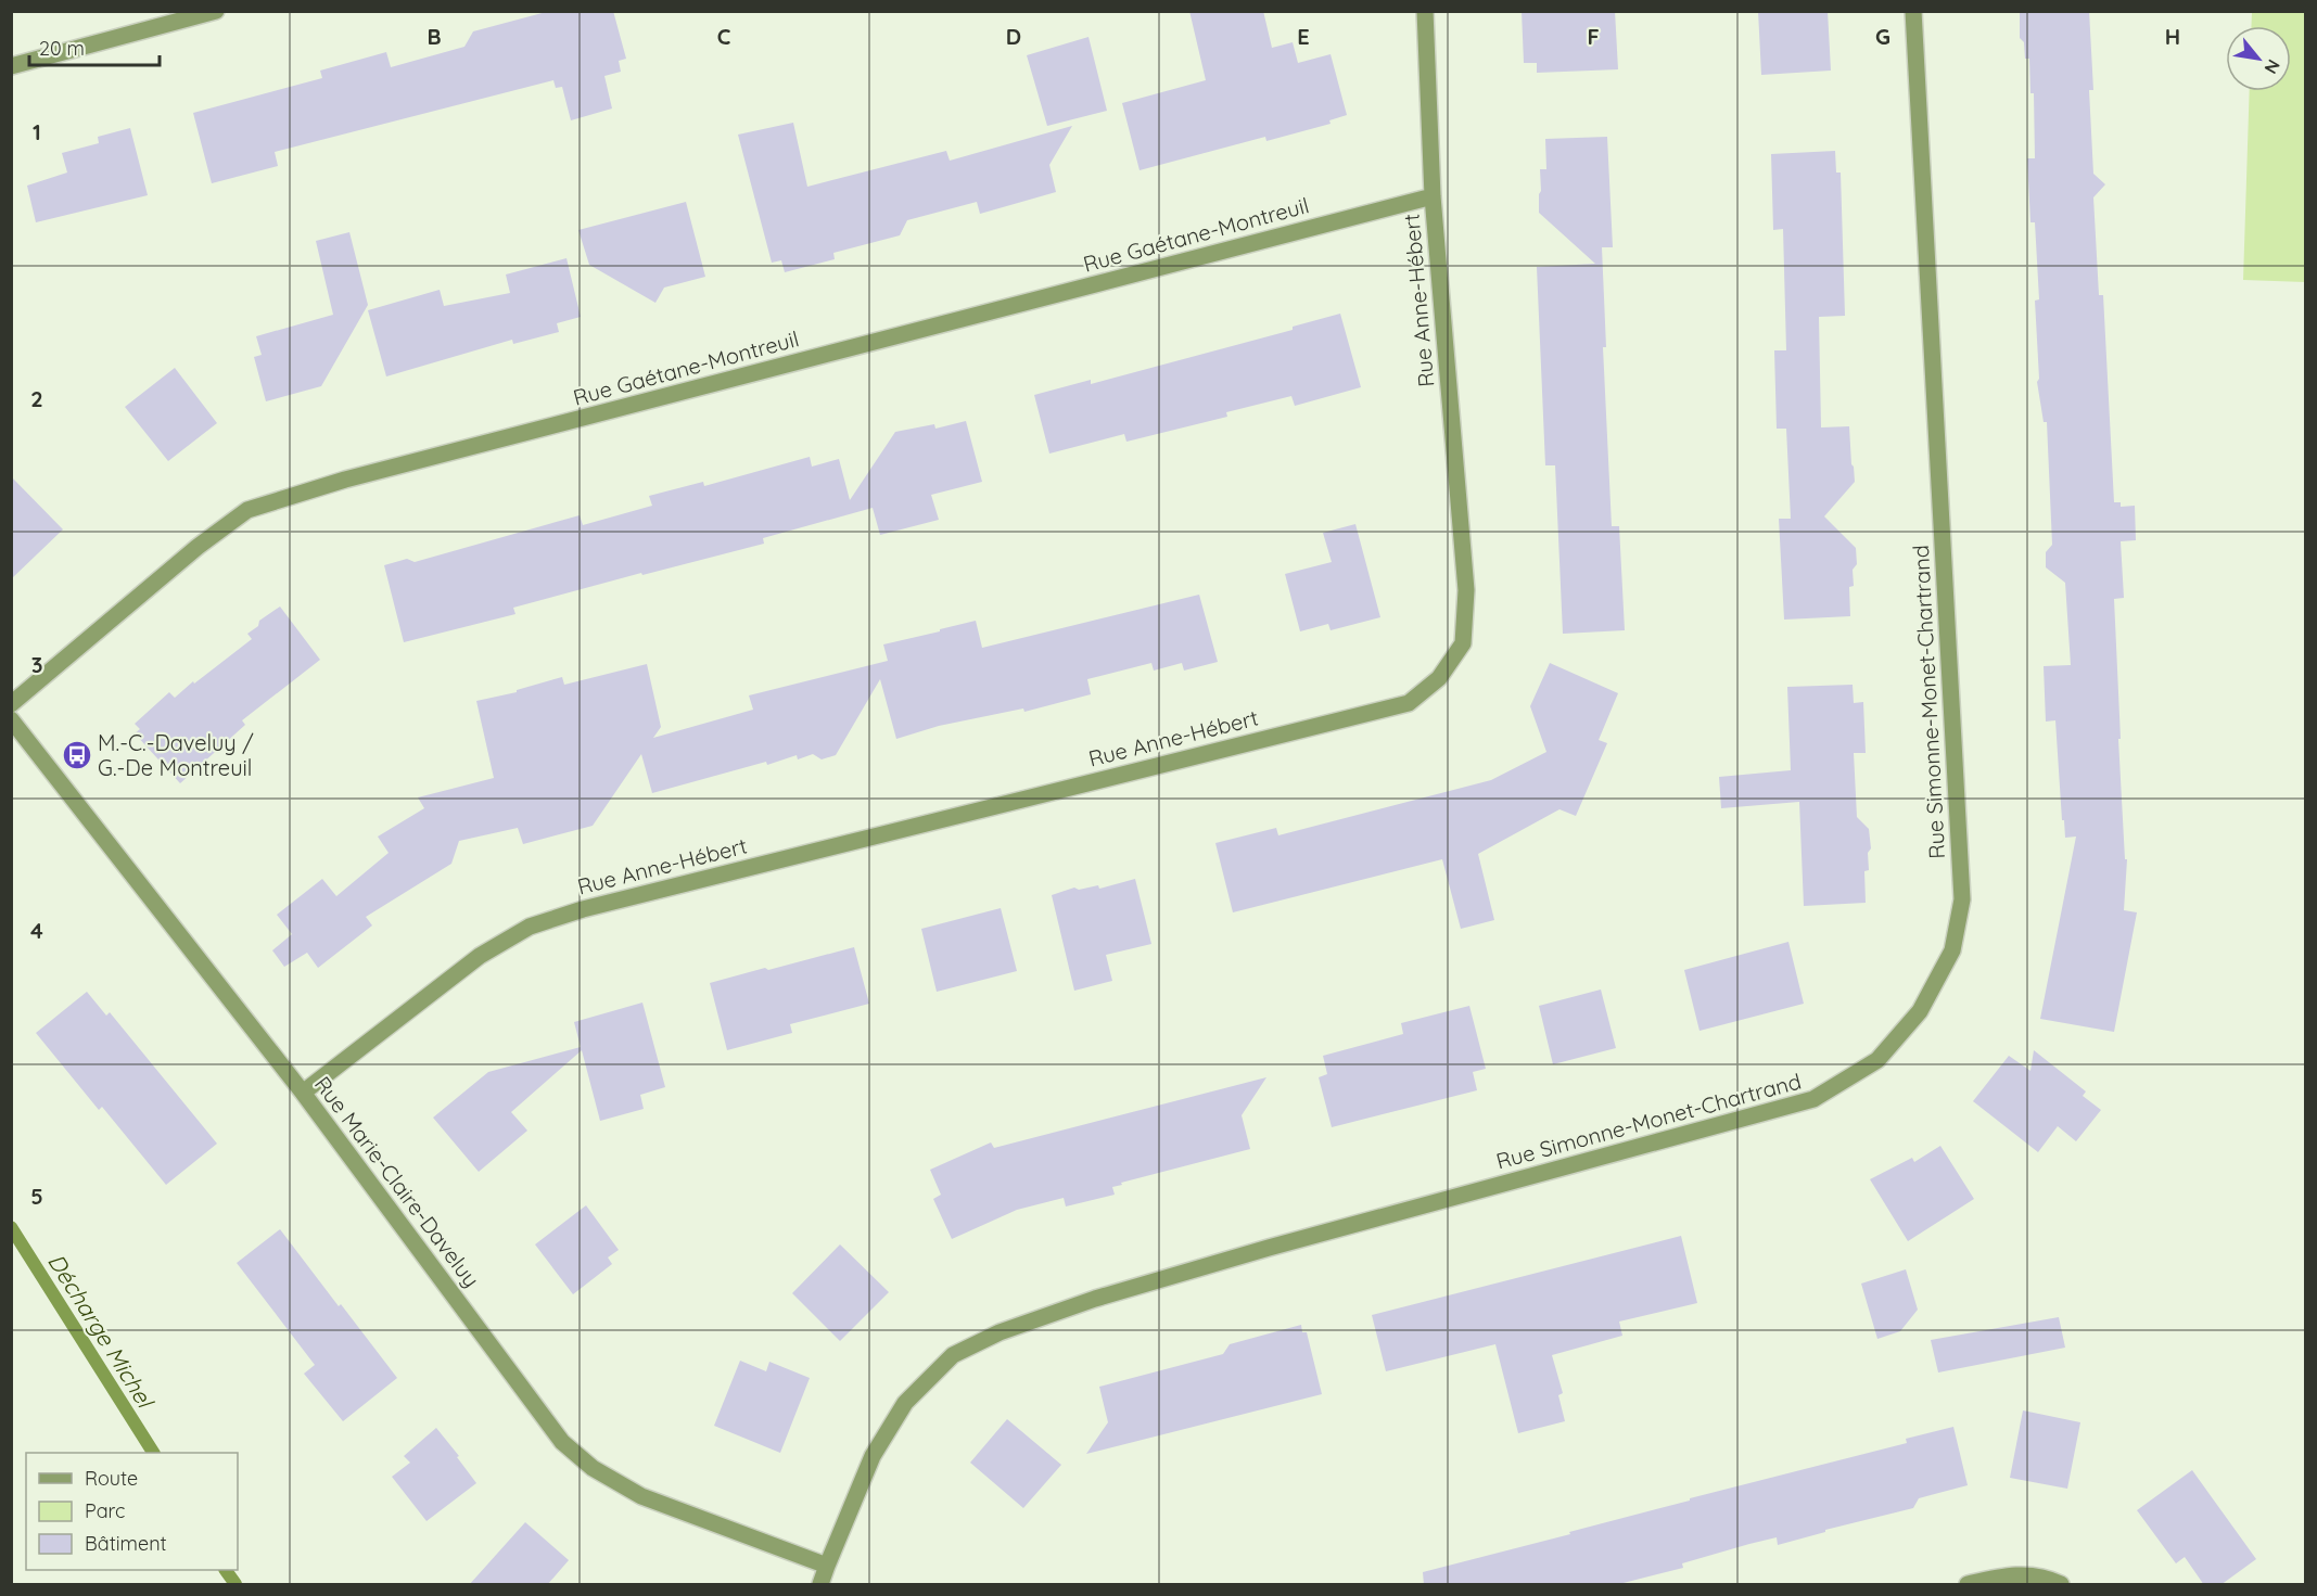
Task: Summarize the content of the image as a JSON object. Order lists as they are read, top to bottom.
{
  "streets": {
    "street": [
      "Rue Gaétane-Montreuil",
      "Rue Anne-Hébert",
      "Rue Simonne-Monet-Chartrand",
      "Rue Marie-Claire-Daveluy"
    ]
  },
  "crossings": [
    ["Rue Gaétane-Montreuil", "Rue Anne-Hébert"],
    ["Rue Anne-Hébert", "Rue Marie-Claire-Daveluy"],
    ["Rue Simonne-Monet-Chartrand", "Rue Marie-Claire-Daveluy"]
  ],
  "water": ["Décharge Michel"],
  "places": {
    "bus stop": ["M.-C.-Daveluy / G.-De Montreuil"]
  },
  "legend": ["Route", "Parc", "Bâtiment"],
  "scale_bar": "20 m",
  "north": "bottom right",
  "grid": {
    "columns": [
      "B",
      "C",
      "D",
      "E",
      "F",
      "G",
      "H"
    ],
    "rows": [
      "1",
      "2",
      "3",
      "4",
      "5"
    ]
  }
}
